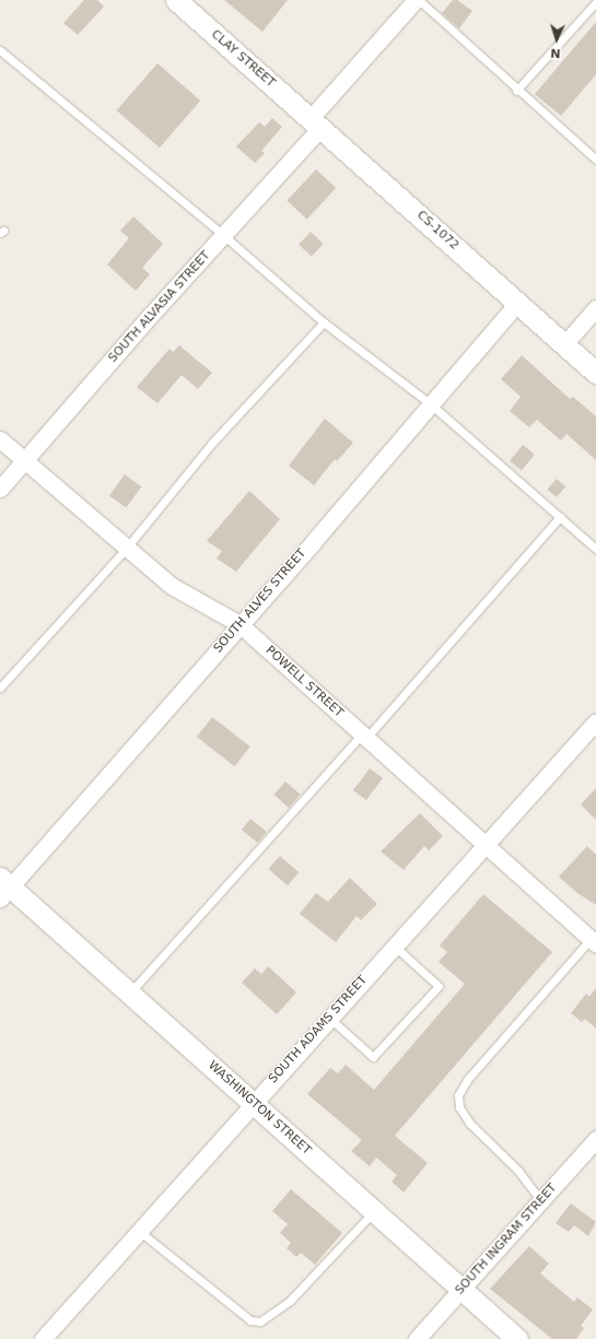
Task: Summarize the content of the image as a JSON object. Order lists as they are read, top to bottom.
{
  "streets": {
    "street": [
      "CLAY STREET",
      "CS-1072",
      "SOUTH ALVASIA STREET",
      "SOUTH ALVES STREET",
      "POWELL STREET",
      "SOUTH ADAMS STREET",
      "WASHINGTON STREET",
      "SOUTH INGRAM STREET"
    ]
  },
  "crossings": [
    ["CLAY STREET", "CS-1072"],
    ["CLAY STREET", "SOUTH ALVASIA STREET"],
    ["CS-1072", "SOUTH ALVASIA STREET"],
    ["CS-1072", "SOUTH ALVES STREET"],
    ["SOUTH ALVASIA STREET", "POWELL STREET"],
    ["SOUTH ALVES STREET", "POWELL STREET"],
    ["SOUTH ALVES STREET", "WASHINGTON STREET"],
    ["POWELL STREET", "SOUTH ADAMS STREET"],
    ["SOUTH ADAMS STREET", "WASHINGTON STREET"],
    ["WASHINGTON STREET", "SOUTH INGRAM STREET"]
  ],
  "north": "bottom"
}
